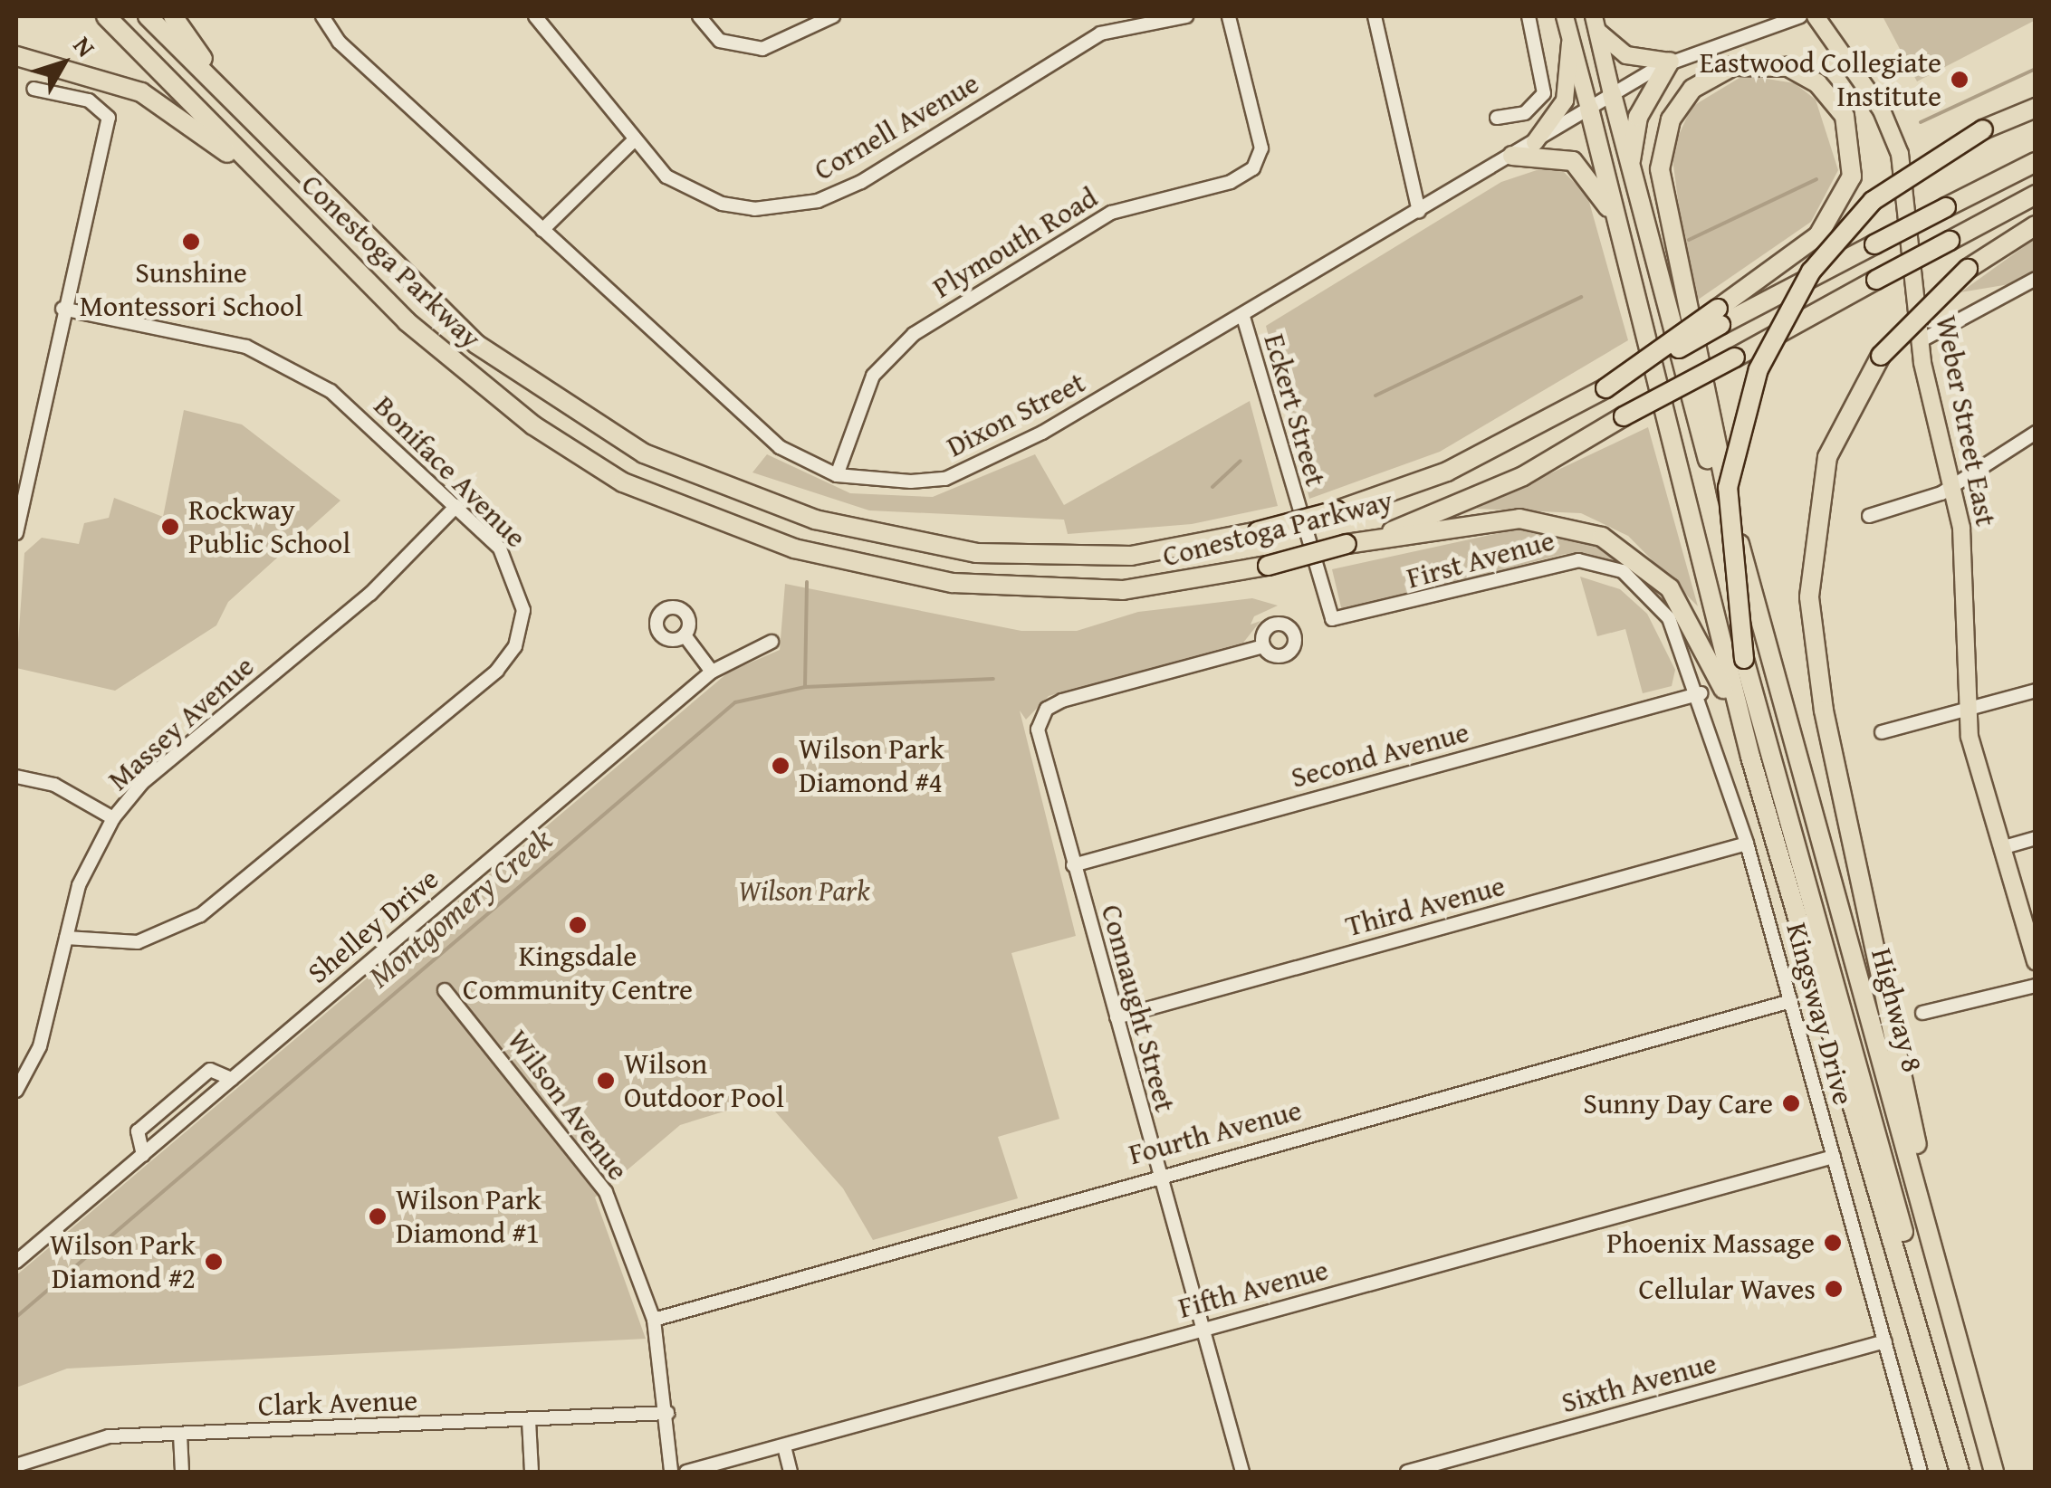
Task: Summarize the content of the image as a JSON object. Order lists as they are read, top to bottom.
{
  "streets": {
    "highway": ["Conestoga Parkway", "Highway 8"],
    "main road": ["Weber Street East"],
    "street": [
      "Cornell Avenue",
      "Plymouth Road",
      "Eckert Street",
      "Dixon Street",
      "Boniface Avenue",
      "First Avenue",
      "Massey Avenue",
      "Second Avenue",
      "Third Avenue",
      "Shelley Drive",
      "Connaught Street",
      "Kingsway Drive",
      "Wilson Avenue",
      "Fourth Avenue",
      "Fifth Avenue",
      "Sixth Avenue",
      "Clark Avenue"
    ]
  },
  "crossings": [
    ["Plymouth Road", "Dixon Street"],
    ["Eckert Street", "Dixon Street"],
    ["Eckert Street", "First Avenue"],
    ["Boniface Avenue", "Massey Avenue"],
    ["First Avenue", "Kingsway Drive"],
    ["Second Avenue", "Connaught Street"],
    ["Second Avenue", "Kingsway Drive"],
    ["Third Avenue", "Connaught Street"],
    ["Third Avenue", "Kingsway Drive"],
    ["Connaught Street", "Fourth Avenue"],
    ["Connaught Street", "Fifth Avenue"],
    ["Kingsway Drive", "Fourth Avenue"],
    ["Kingsway Drive", "Fifth Avenue"],
    ["Kingsway Drive", "Sixth Avenue"],
    ["Wilson Avenue", "Fourth Avenue"],
    ["Wilson Avenue", "Clark Avenue"]
  ],
  "water": ["Montgomery Creek"],
  "parks": ["Wilson Park"],
  "places": [
    "Eastwood Collegiate Institute",
    "Sunshine Montessori School",
    "Rockway Public School",
    "Wilson Park Diamond #4",
    "Kingsdale Community Centre",
    "Wilson Outdoor Pool",
    "Sunny Day Care",
    "Wilson Park Diamond #1",
    "Phoenix Massage",
    "Wilson Park Diamond #2",
    "Cellular Waves"
  ],
  "north": "top right"
}
